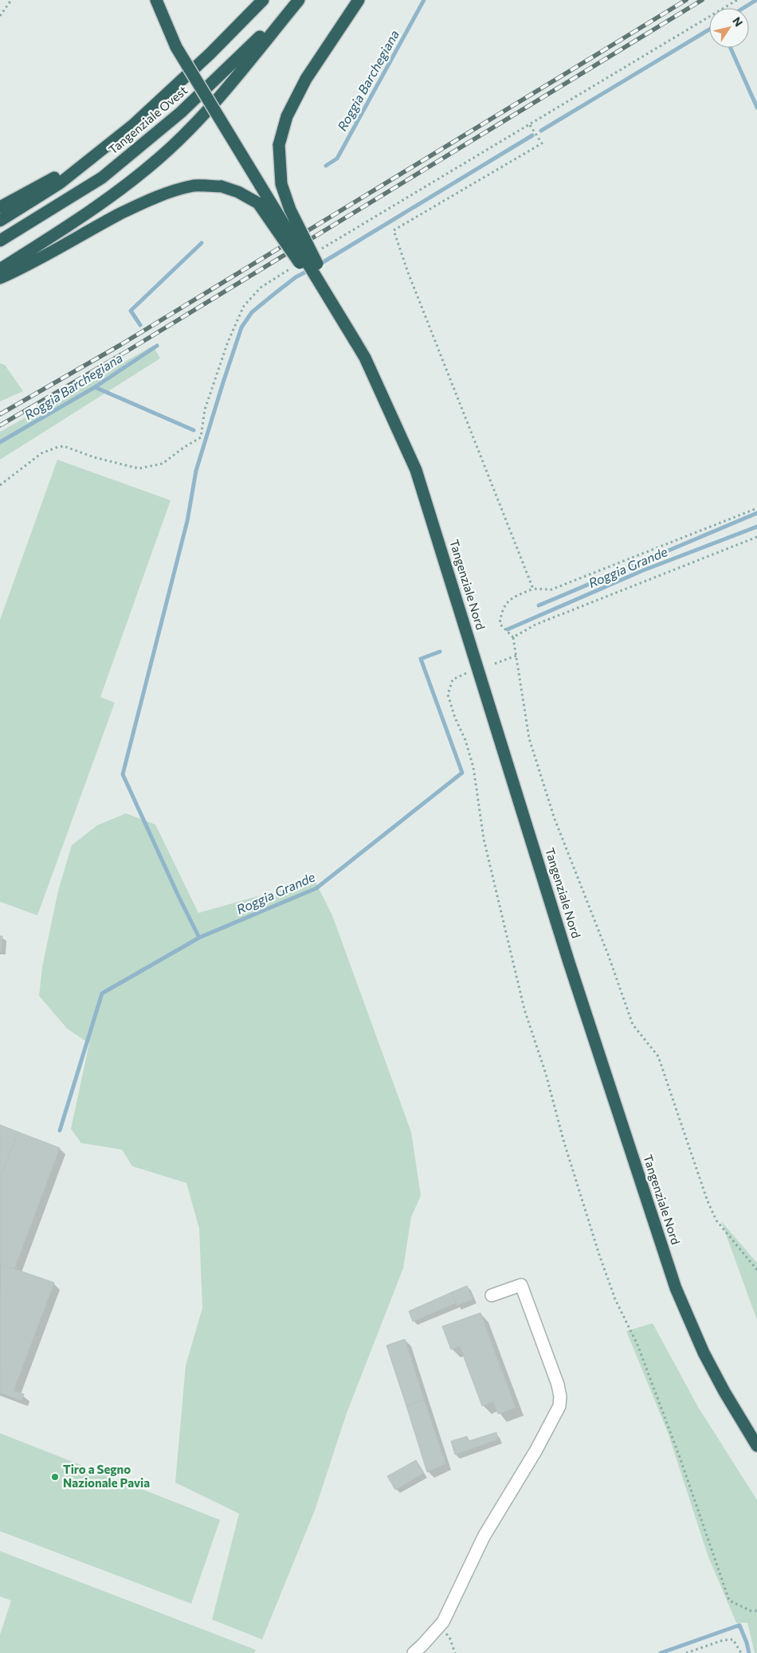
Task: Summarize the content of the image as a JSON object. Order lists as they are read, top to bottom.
{
  "streets": {
    "highway": ["Tangenziale Ovest", "Tangenziale Nord"]
  },
  "water": ["Roggia Barchegiana", "Roggia Grande"],
  "places": ["Tiro a Segno Nazionale Pavia"],
  "north": "top right"
}
